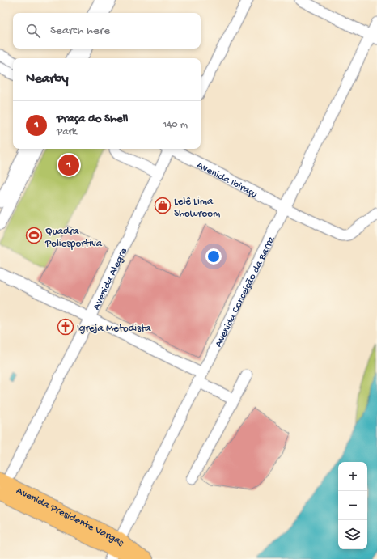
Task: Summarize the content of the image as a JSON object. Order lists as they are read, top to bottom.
{
  "streets": {
    "main road": ["Avenida Presidente Vargas"],
    "street": ["Avenida Ibiraçu", "Avenida Alegre", "Avenida Conceição da Barra"]
  },
  "crossings": [
    ["Avenida Ibiraçu", "Avenida Conceição da Barra"],
    ["Avenida Alegre", "Avenida Presidente Vargas"],
    ["Avenida Conceição da Barra", "Avenida Presidente Vargas"]
  ],
  "places": {
    "shop": ["Lelê Lima Showroom"],
    "sports": ["Quadra Poliesportiva"],
    "church": ["Igreja Metodista"]
  },
  "page": {
    "search": "Search here",
    "heading": "Nearby",
    "list": [
      {
        "mark": "1",
        "name": "Praça do Shell",
        "note": "Park",
        "value": "140 m"
      }
    ],
    "pins": "1",
    "map_buttons": ["+", "−"]
  }
}
